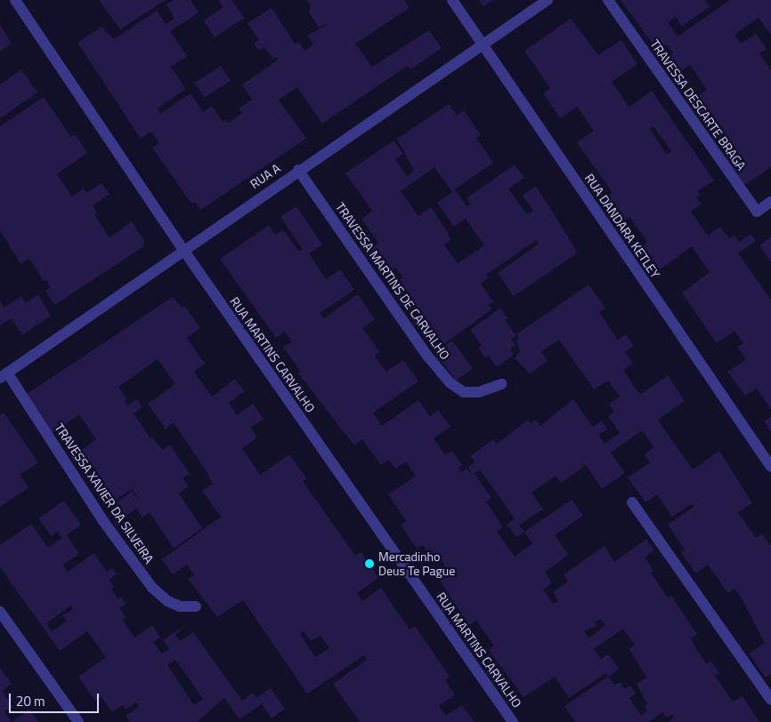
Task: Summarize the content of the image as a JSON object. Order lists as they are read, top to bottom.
{
  "streets": {
    "street": [
      "TRAVESSA DESCARTE BRAGA",
      "RUA A",
      "RUA DANDARA KETLEY",
      "TRAVESSA MARTINS DE CARVALHO",
      "RUA MARTINS CARVALHO",
      "TRAVESSA XAVIER DA SILVEIRA"
    ]
  },
  "crossings": [
    ["RUA A", "RUA DANDARA KETLEY"],
    ["RUA A", "TRAVESSA MARTINS DE CARVALHO"],
    ["RUA A", "RUA MARTINS CARVALHO"],
    ["RUA A", "TRAVESSA XAVIER DA SILVEIRA"]
  ],
  "places": ["Mercadinho Deus Te Pague"],
  "scale_bar": "20 m"
}
